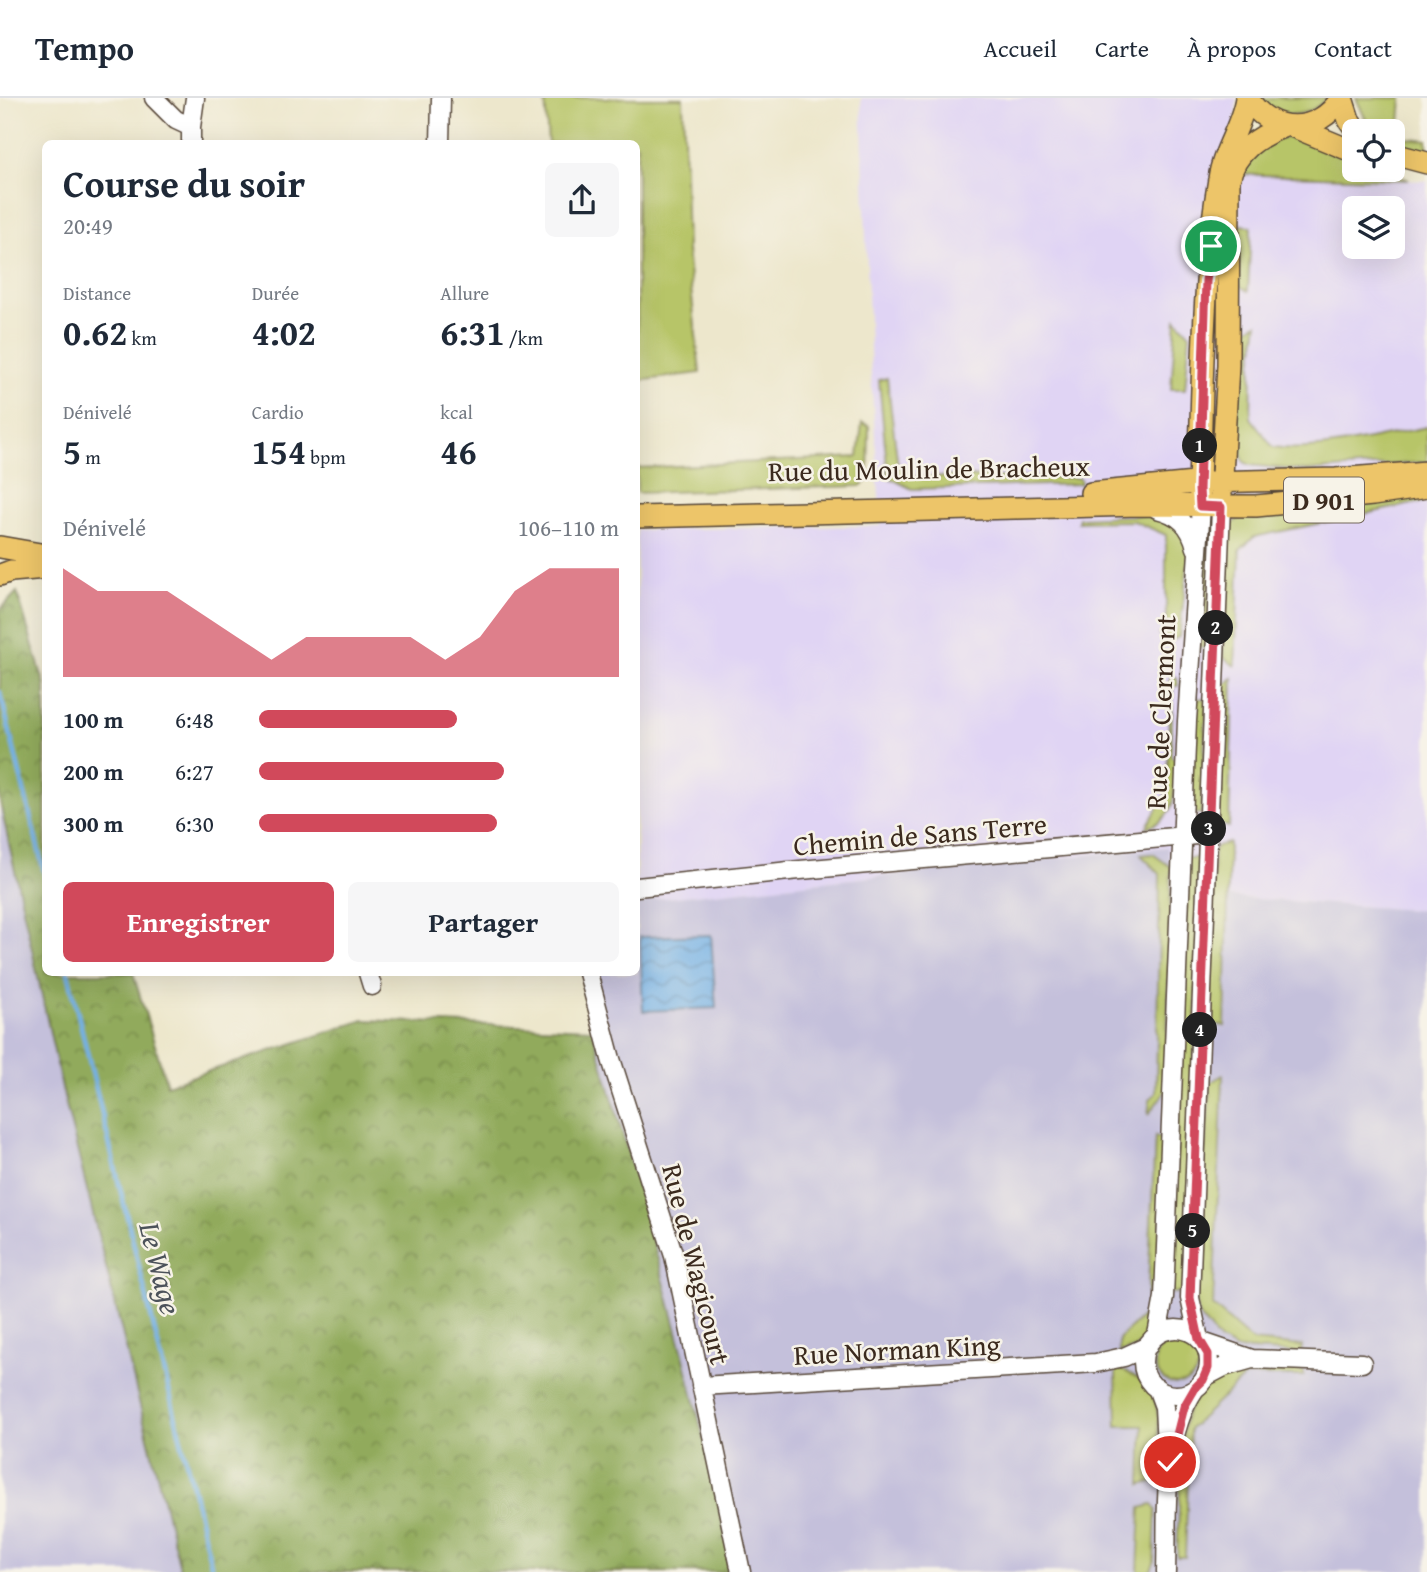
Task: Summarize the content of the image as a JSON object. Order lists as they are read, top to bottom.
{
  "streets": {
    "main road": ["Rue du Moulin de Bracheux", "D 901", "Rue de Clermont"],
    "street": ["Chemin de Sans Terre", "Rue de Wagicourt", "Rue Norman King"]
  },
  "crossings": [
    ["Rue du Moulin de Bracheux", "D 901"],
    ["Rue du Moulin de Bracheux", "Rue de Clermont"],
    ["D 901", "Rue de Clermont"],
    ["Rue de Clermont", "Chemin de Sans Terre"],
    ["Rue de Clermont", "Rue Norman King"],
    ["Rue de Wagicourt", "Rue Norman King"]
  ],
  "water": ["Le Wage"],
  "page": {
    "header": "Tempo",
    "nav": [
      "Accueil",
      "Carte",
      "À propos",
      "Contact"
    ],
    "heading": ["Course du soir", "20:49"],
    "stats": [
      ["Distance", "0.62 km"],
      ["Durée", "4:02"],
      ["Allure", "6:31 /km"],
      ["Dénivelé", "5 m"],
      ["Cardio", "154 bpm"],
      ["kcal", "46"]
    ],
    "pins": [
      "1",
      "2",
      "3",
      "4",
      "5"
    ],
    "chart": ["Dénivelé", "106–110 m"],
    "list": [
      {
        "name": "100 m",
        "note": "6:48"
      },
      {
        "name": "200 m",
        "note": "6:27"
      },
      {
        "name": "300 m",
        "note": "6:30"
      }
    ],
    "buttons": ["Enregistrer", "Partager"]
  }
}
